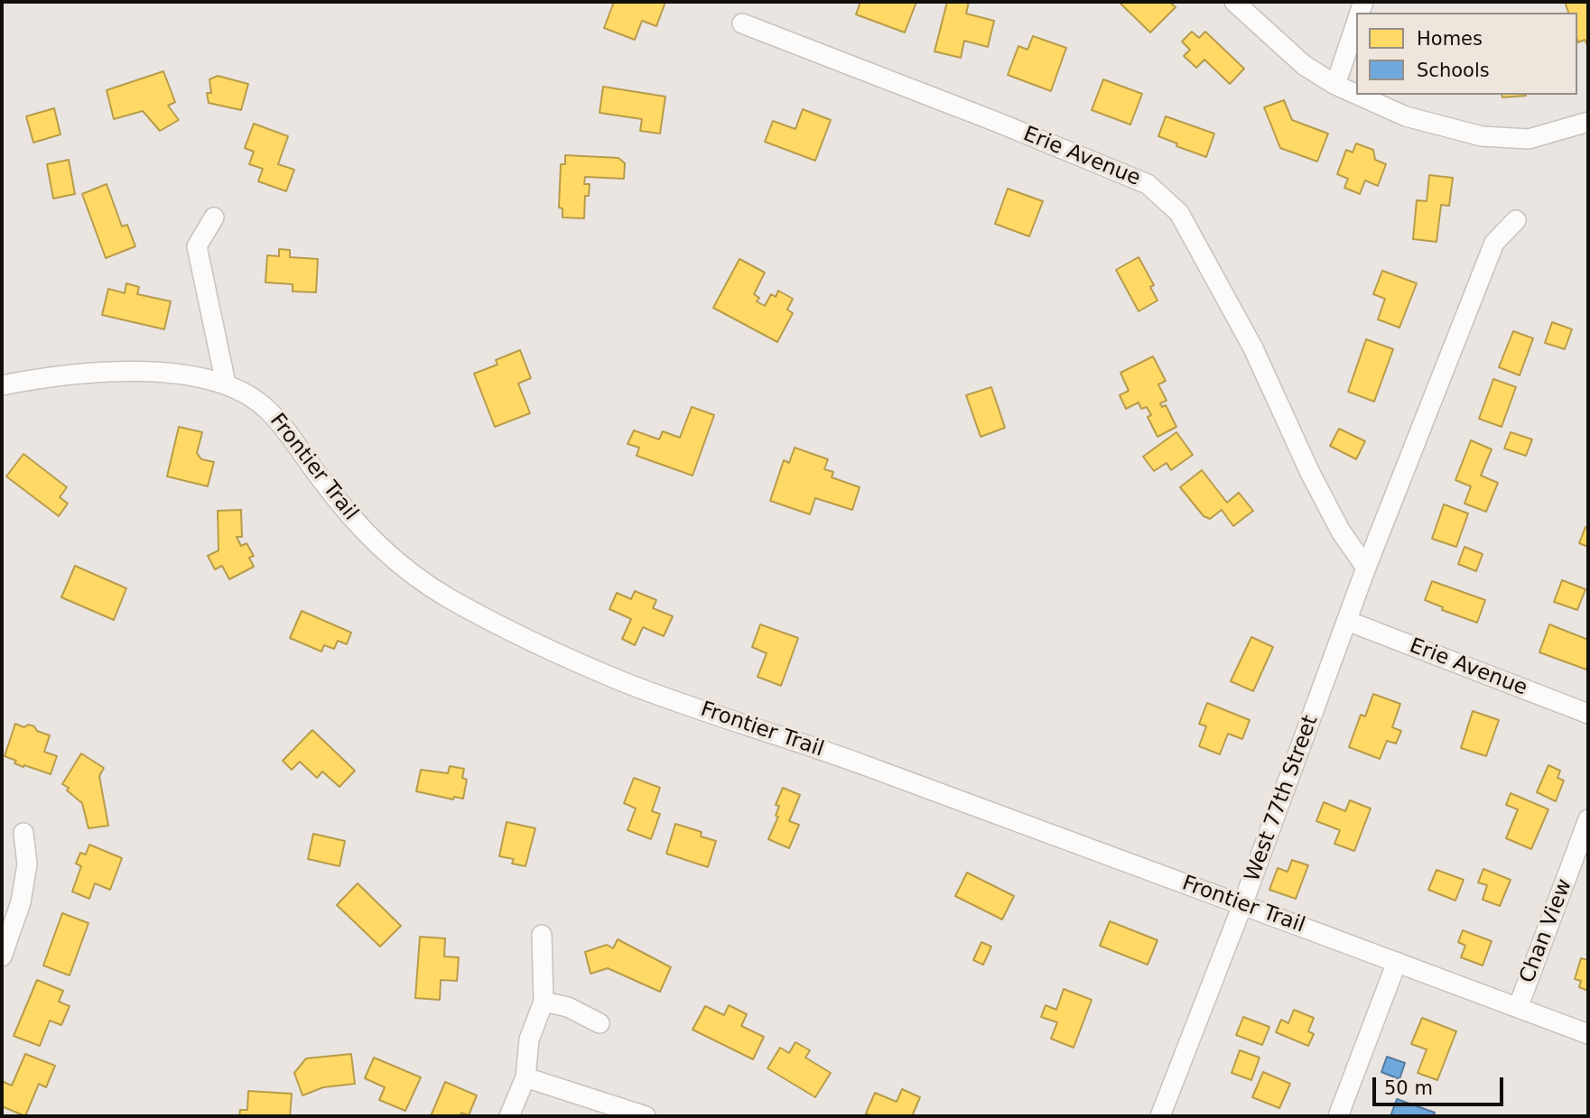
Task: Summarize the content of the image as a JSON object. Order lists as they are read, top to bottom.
{
  "streets": {
    "street": [
      "Erie Avenue",
      "Frontier Trail",
      "West 77th Street",
      "Chan View"
    ]
  },
  "crossings": [
    ["Erie Avenue", "West 77th Street"],
    ["Frontier Trail", "West 77th Street"],
    ["Frontier Trail", "Chan View"]
  ],
  "legend": ["Homes", "Schools"],
  "scale_bar": "50 m"
}
